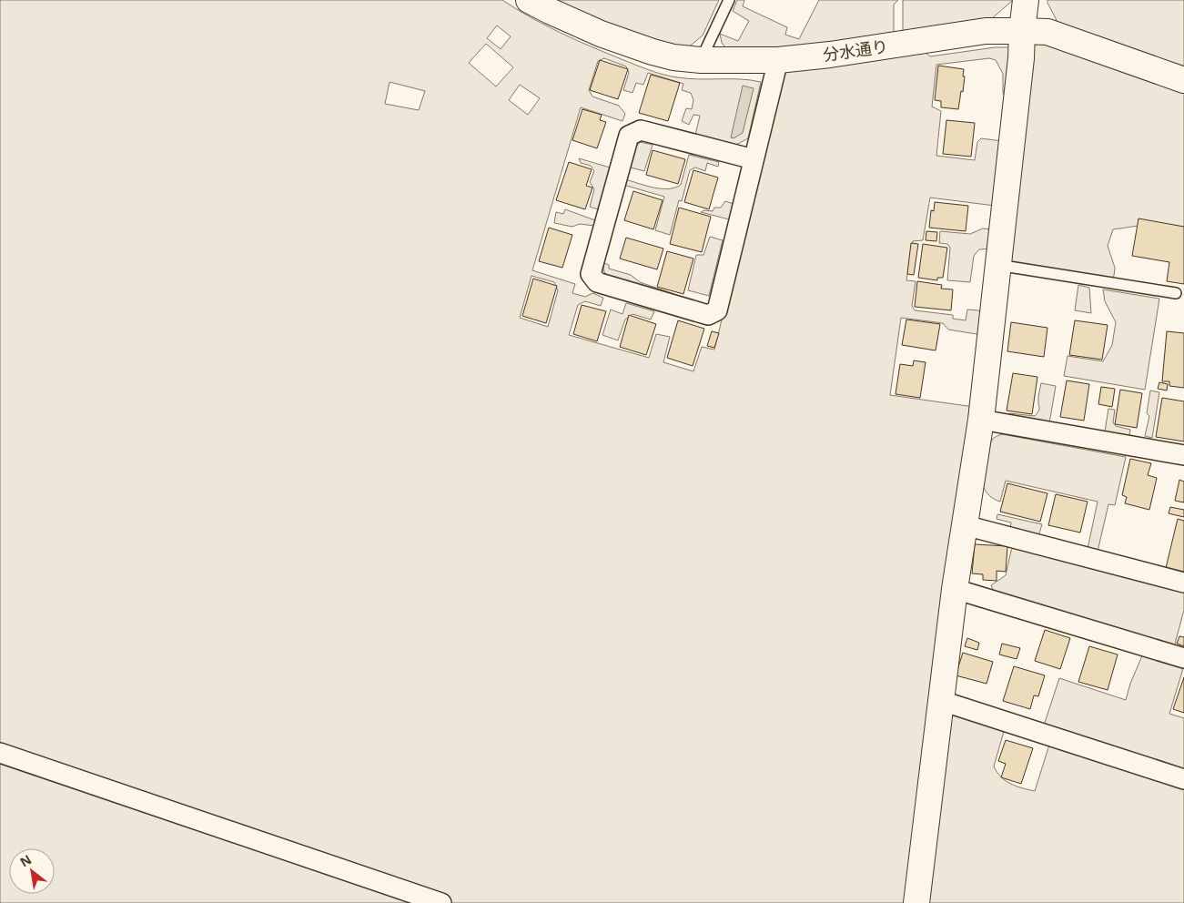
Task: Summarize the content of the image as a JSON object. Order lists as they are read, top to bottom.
{
  "streets": {
    "street": ["分水通り"]
  },
  "north": "top left"
}
